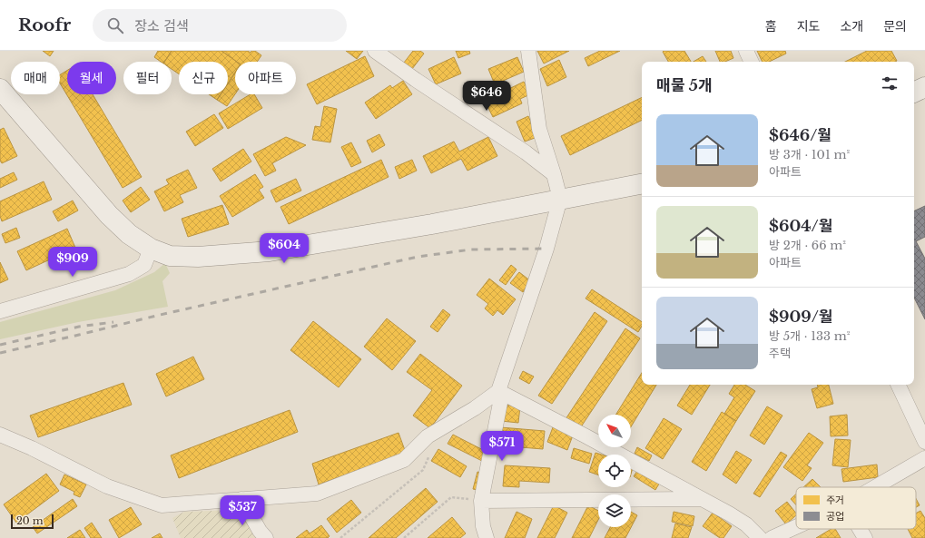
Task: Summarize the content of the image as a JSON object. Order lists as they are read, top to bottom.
{
  "legend": ["주거", "공업"],
  "scale_bar": "20 m",
  "north": "top left",
  "page": {
    "header": "Roofr",
    "search": "장소 검색",
    "nav": [
      "홈",
      "지도",
      "소개",
      "문의"
    ],
    "chip": [
      "매매",
      "월세",
      "필터",
      "신규",
      "아파트"
    ],
    "heading": "매물 5개",
    "price": [
      "$646",
      "$604",
      "$909",
      "$571",
      "$537"
    ],
    "list": [
      {
        "name": "$646/월",
        "note": "방 3개 · 101 m² · 아파트"
      },
      {
        "name": "$604/월",
        "note": "방 2개 · 66 m² · 아파트"
      },
      {
        "name": "$909/월",
        "note": "방 5개 · 133 m² · 주택"
      }
    ],
    "scale": "20 m"
  }
}
